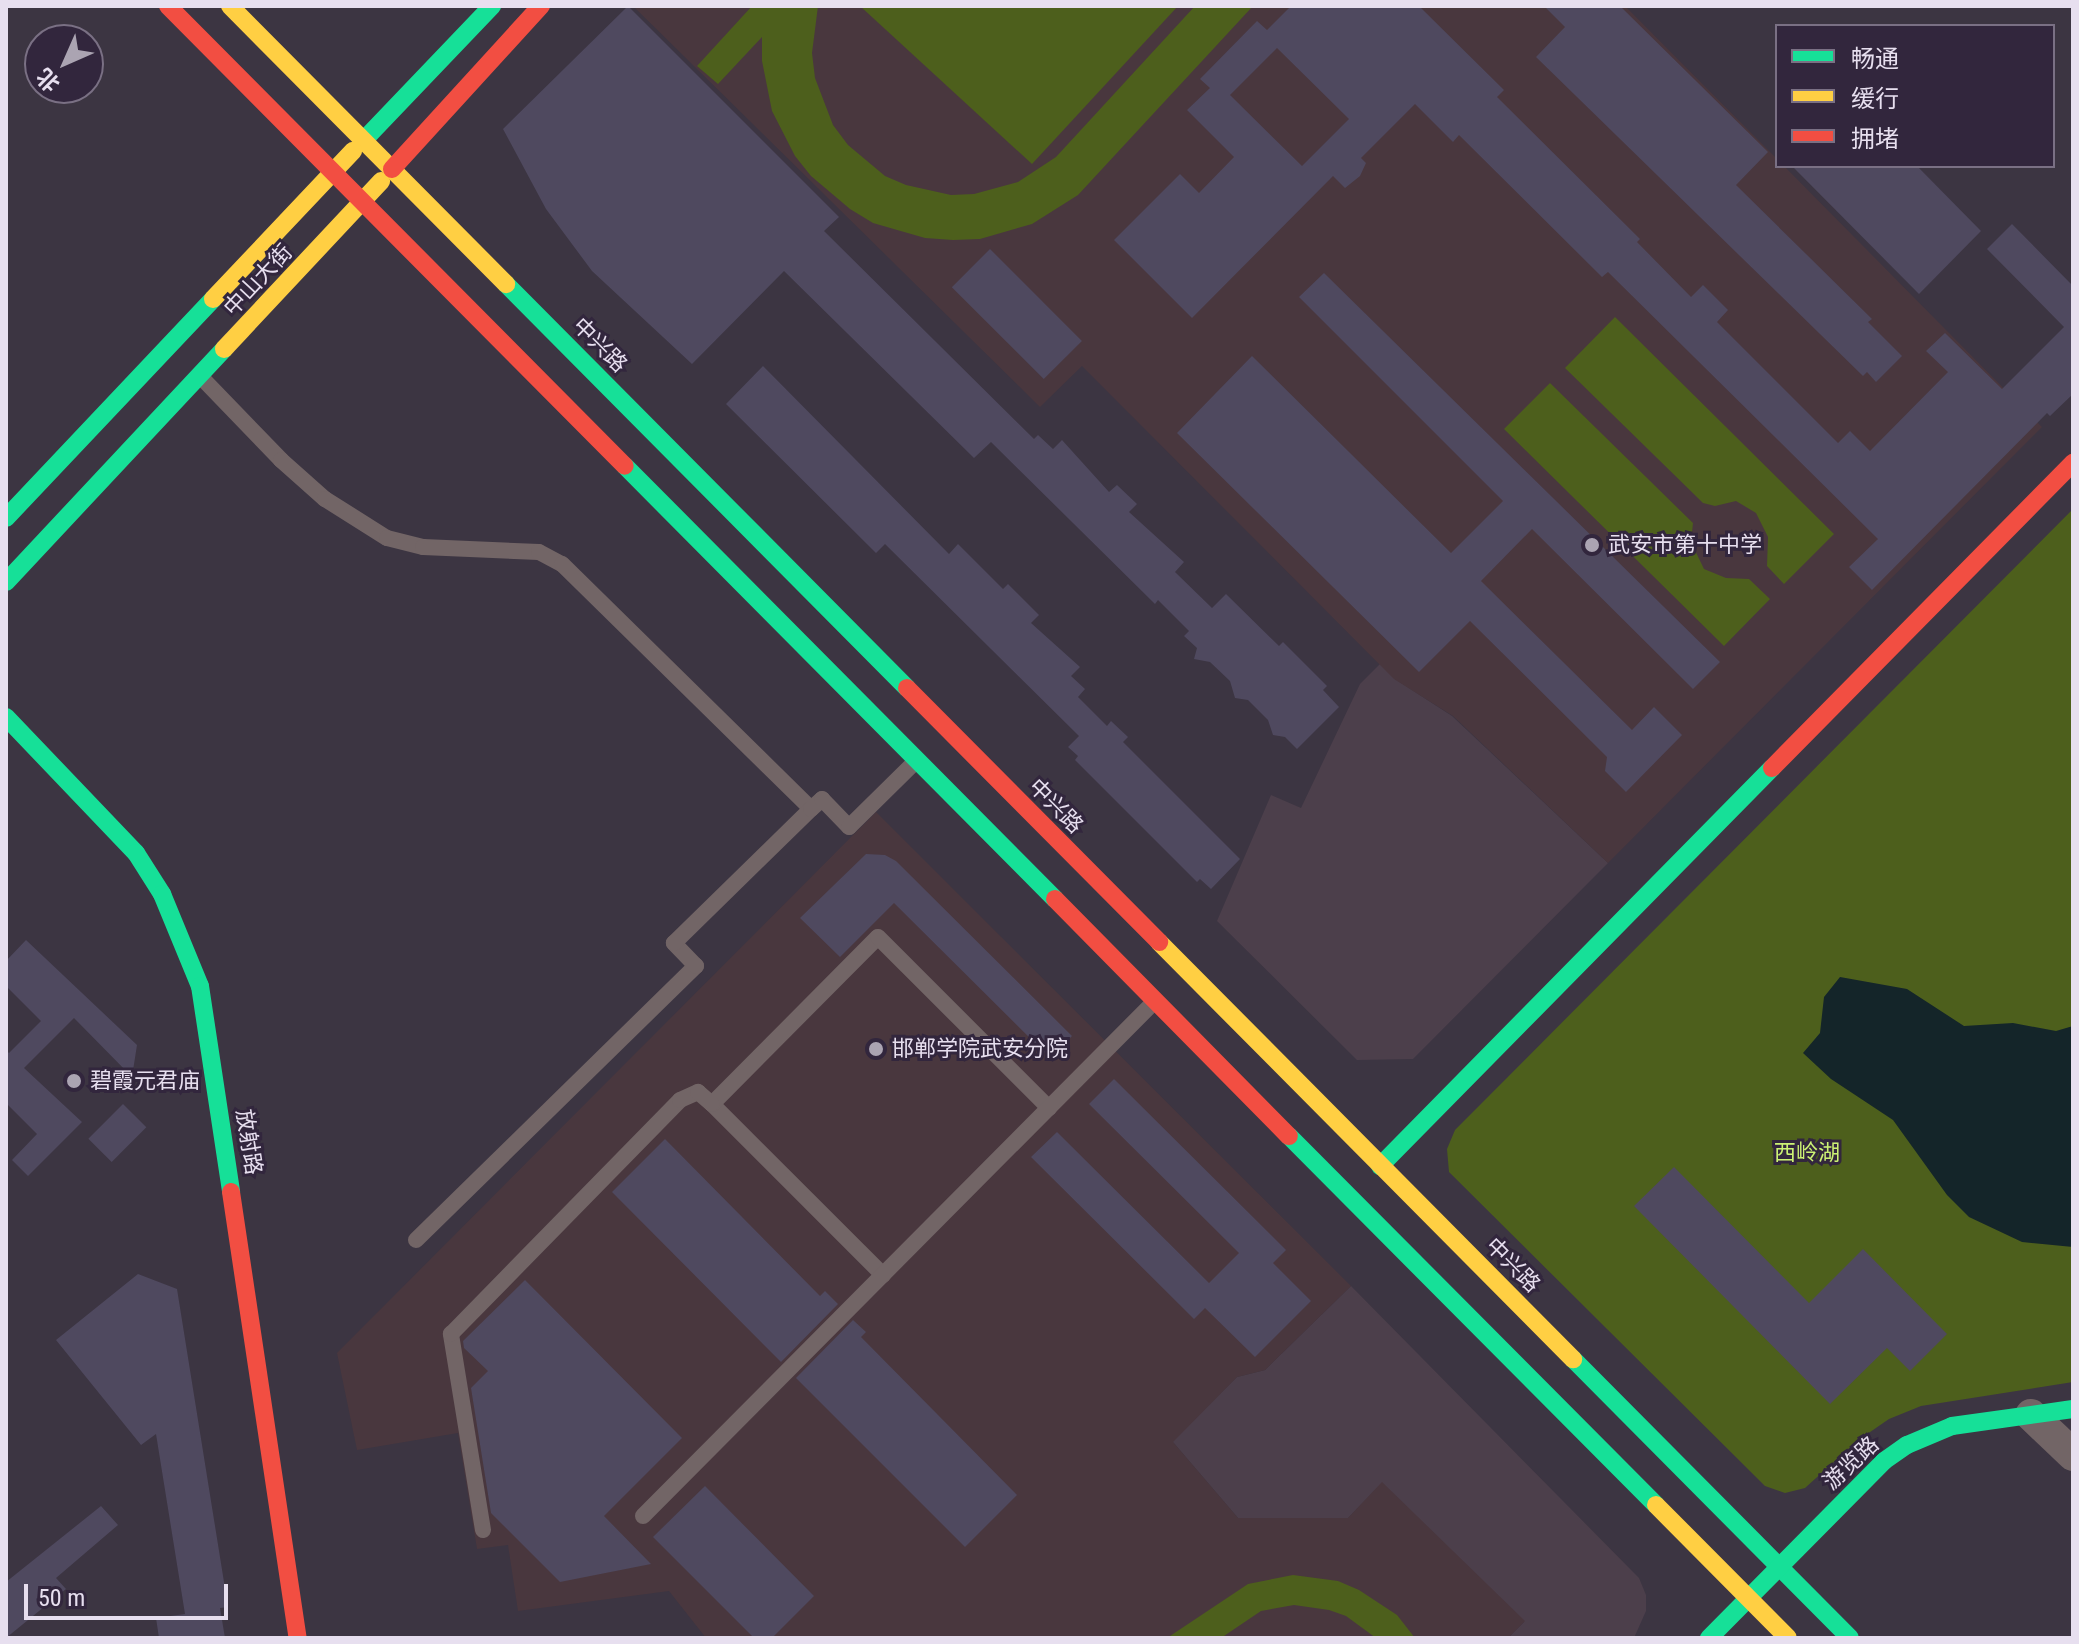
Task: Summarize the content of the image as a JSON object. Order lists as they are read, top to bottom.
{
  "streets": {
    "main road": [
      "中山大街",
      "中兴路",
      "放射路",
      "游览路"
    ]
  },
  "crossings": [
    ["中山大街", "中兴路"],
    ["中兴路", "游览路"]
  ],
  "parks": ["西岭湖"],
  "places": ["武安市第十中学", "邯郸学院武安分院", "碧霞元君庙"],
  "legend": ["畅通", "缓行", "拥堵"],
  "scale_bar": "50 m",
  "north": "bottom left"
}
